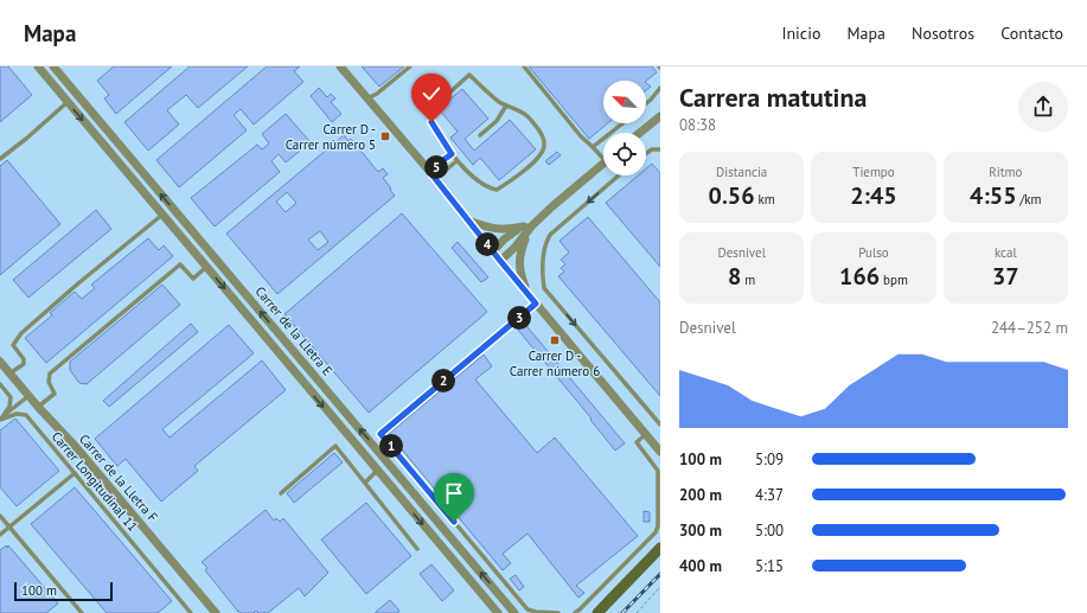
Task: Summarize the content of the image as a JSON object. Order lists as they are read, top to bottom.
{
  "streets": {
    "street": ["Carrer de la Lletra E", "Carrer de la Lletra F"],
    "lane": ["Carrer Longitudinal 11"]
  },
  "places": {
    "transit": ["Carrer D - Carrer número 5", "Carrer D - Carrer número 6"]
  },
  "scale_bar": "100 m",
  "north": "top left",
  "page": {
    "header": "Mapa",
    "nav": [
      "Inicio",
      "Mapa",
      "Nosotros",
      "Contacto"
    ],
    "heading": ["Carrera matutina", "08:38"],
    "stats": [
      ["Distancia", "0.56 km"],
      ["Tiempo", "2:45"],
      ["Ritmo", "4:55 /km"],
      ["Desnivel", "8 m"],
      ["Pulso", "166 bpm"],
      ["kcal", "37"]
    ],
    "pins": [
      "5",
      "4",
      "3",
      "2",
      "1"
    ],
    "chart": ["Desnivel", "244–252 m"],
    "list": [
      {
        "name": "100 m",
        "note": "5:09"
      },
      {
        "name": "200 m",
        "note": "4:37"
      },
      {
        "name": "300 m",
        "note": "5:00"
      },
      {
        "name": "400 m",
        "note": "5:15"
      }
    ],
    "scale": "100 m"
  }
}
